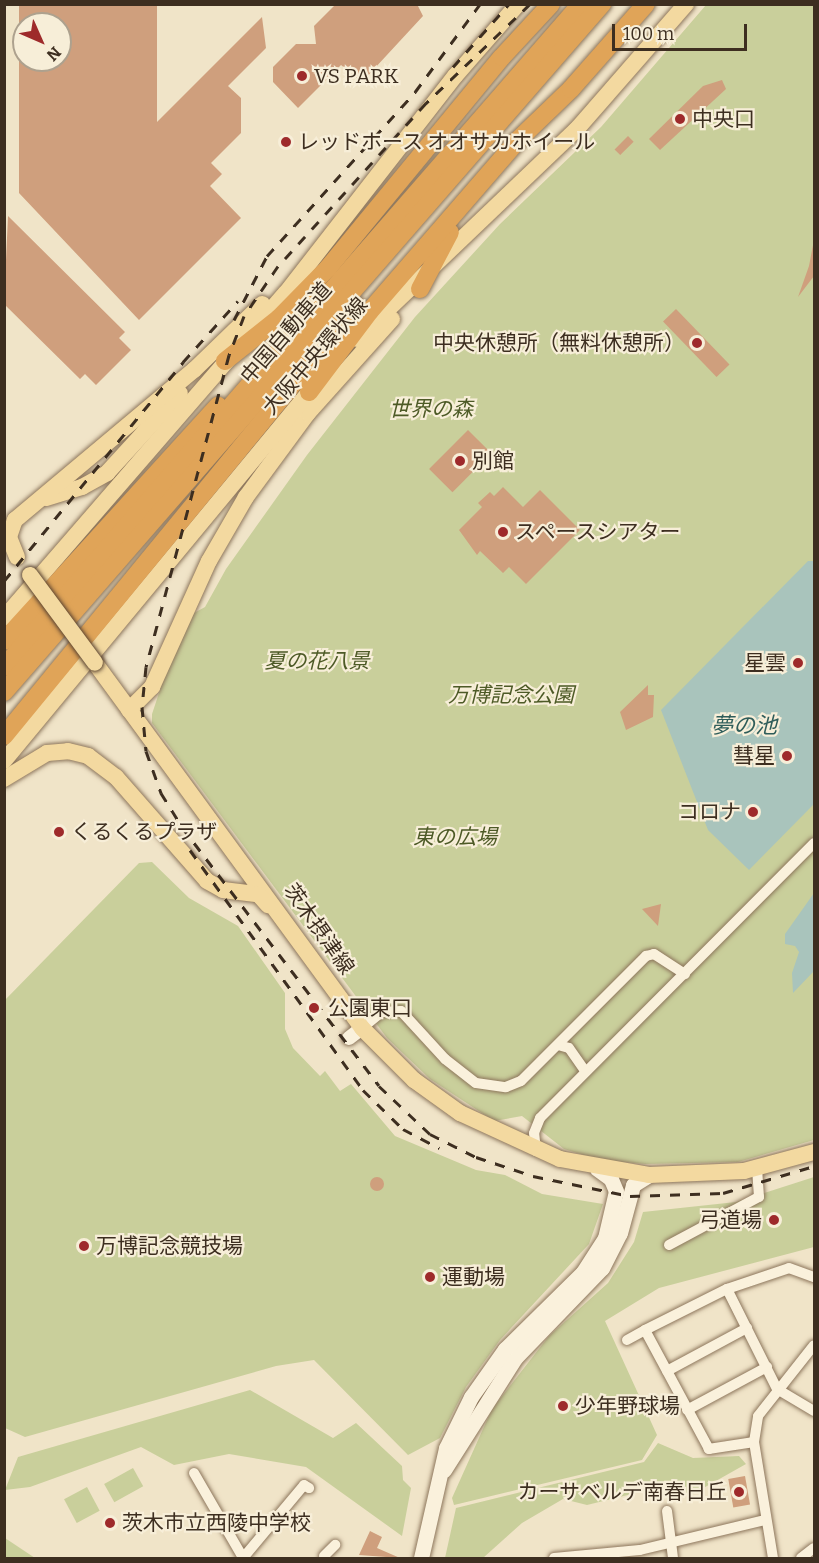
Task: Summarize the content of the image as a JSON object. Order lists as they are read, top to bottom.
{
  "streets": {
    "highway": ["中国自動車道"],
    "main road": ["大阪中央環状線", "茨木摂津線"]
  },
  "water": ["夢の池"],
  "parks": [
    "世界の森",
    "夏の花八景",
    "万博記念公園",
    "東の広場"
  ],
  "places": [
    "VS PARK",
    "中央口",
    "レッドホース オオサカホイール",
    "中央休憩所（無料休憩所）",
    "別館",
    "スペースシアター",
    "星雲",
    "彗星",
    "コロナ",
    "くるくるプラザ",
    "公園東口",
    "弓道場",
    "万博記念競技場",
    "運動場",
    "少年野球場",
    "カーサベルデ南春日丘",
    "茨木市立西陵中学校"
  ],
  "scale_bar": "100 m",
  "north": "bottom right"
}
